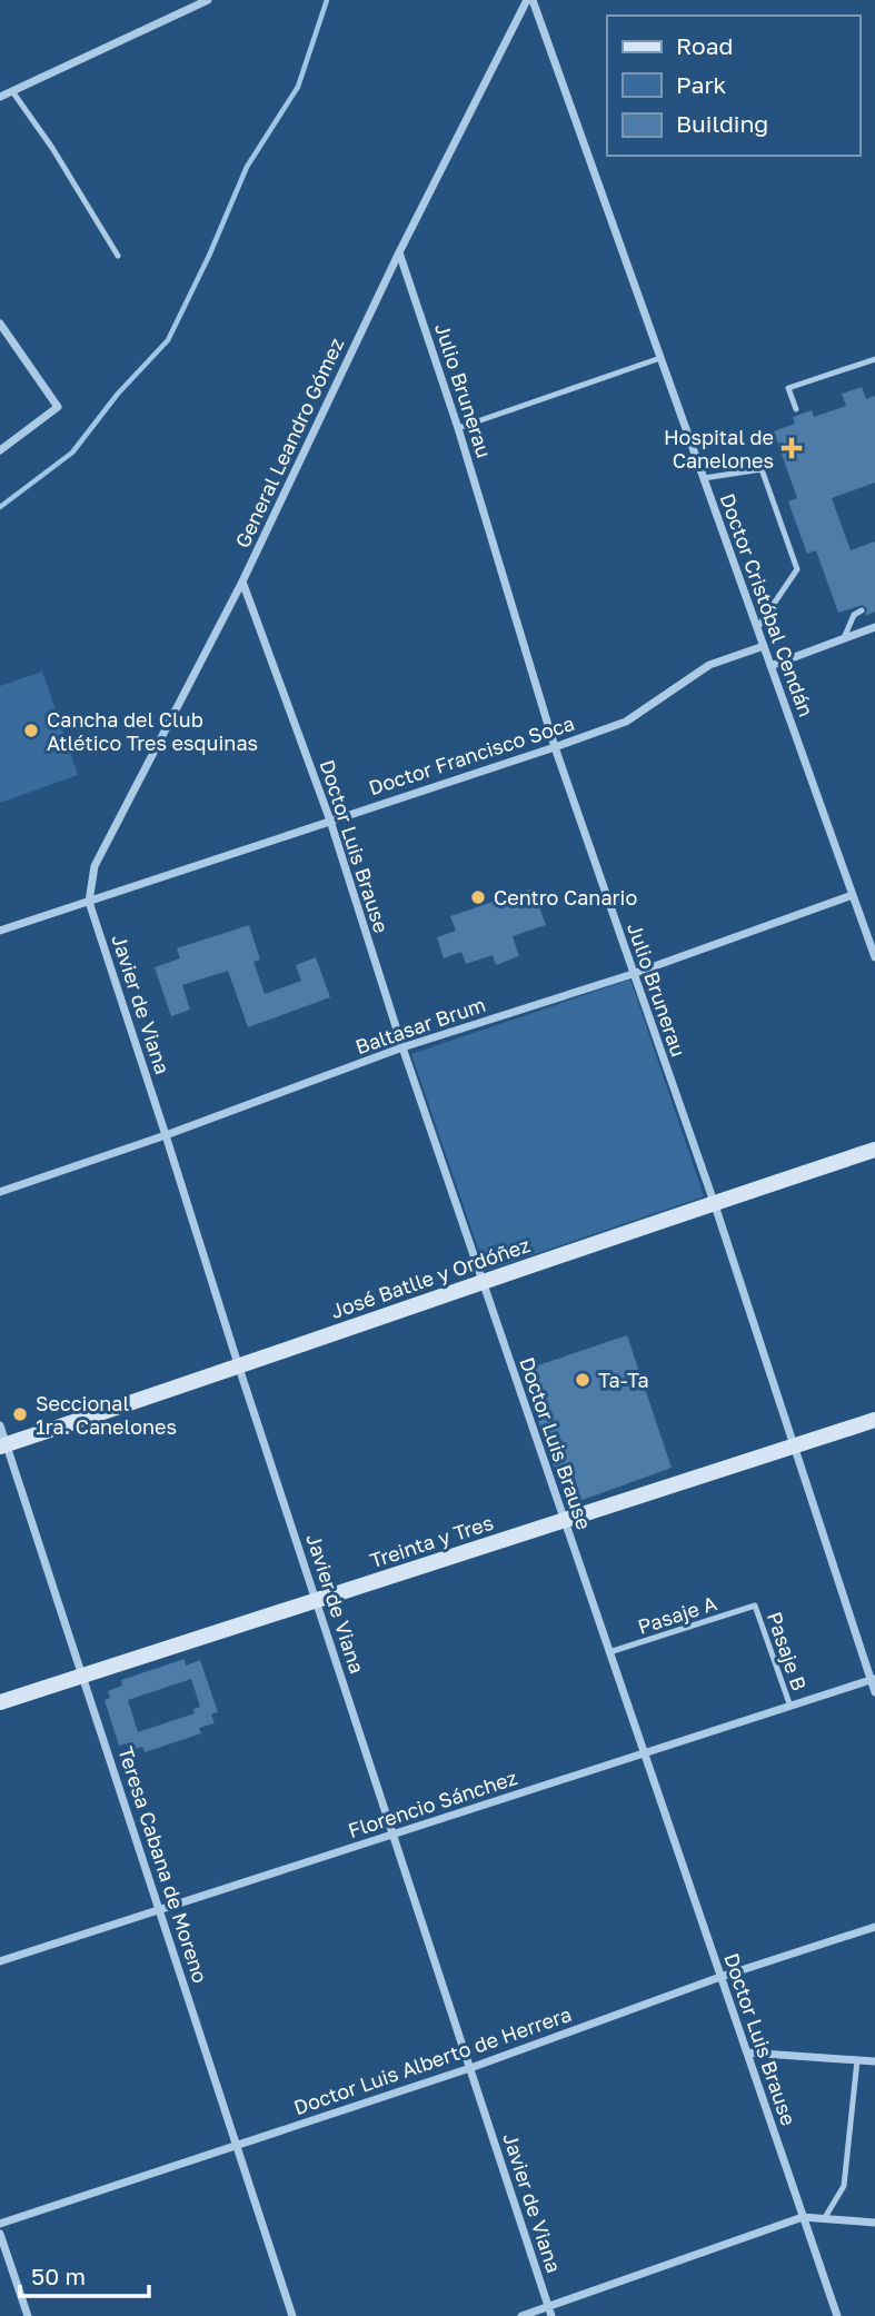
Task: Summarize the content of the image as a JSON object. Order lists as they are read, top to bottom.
{
  "streets": {
    "street": [
      "Julio Brunerau",
      "General Leandro Gómez",
      "Doctor Cristóbal Cendán",
      "Doctor Francisco Soca",
      "Doctor Luis Brause",
      "Javier de Viana",
      "Baltasar Brum",
      "José Batlle y Ordóñez",
      "Treinta y Tres",
      "Florencio Sánchez",
      "Teresa Cabana de Moreno",
      "Doctor Luis Alberto de Herrera"
    ],
    "lane": ["Pasaje A", "Pasaje B"]
  },
  "crossings": [
    ["Julio Brunerau", "General Leandro Gómez"],
    ["Julio Brunerau", "Doctor Francisco Soca"],
    ["Julio Brunerau", "Baltasar Brum"],
    ["Julio Brunerau", "José Batlle y Ordóñez"],
    ["Julio Brunerau", "Treinta y Tres"],
    ["Julio Brunerau", "Florencio Sánchez"],
    ["General Leandro Gómez", "Doctor Francisco Soca"],
    ["General Leandro Gómez", "Doctor Luis Brause"],
    ["General Leandro Gómez", "Javier de Viana"],
    ["Doctor Cristóbal Cendán", "Doctor Francisco Soca"],
    ["Doctor Cristóbal Cendán", "Baltasar Brum"],
    ["Doctor Francisco Soca", "Doctor Luis Brause"],
    ["Doctor Francisco Soca", "Javier de Viana"],
    ["Doctor Luis Brause", "Baltasar Brum"],
    ["Doctor Luis Brause", "José Batlle y Ordóñez"],
    ["Doctor Luis Brause", "Treinta y Tres"],
    ["Doctor Luis Brause", "Pasaje A"],
    ["Doctor Luis Brause", "Florencio Sánchez"],
    ["Doctor Luis Brause", "Doctor Luis Alberto de Herrera"],
    ["Javier de Viana", "Baltasar Brum"],
    ["Javier de Viana", "José Batlle y Ordóñez"],
    ["Javier de Viana", "Treinta y Tres"],
    ["Javier de Viana", "Florencio Sánchez"],
    ["Javier de Viana", "Doctor Luis Alberto de Herrera"],
    ["José Batlle y Ordóñez", "Teresa Cabana de Moreno"],
    ["Treinta y Tres", "Teresa Cabana de Moreno"],
    ["Pasaje A", "Pasaje B"],
    ["Pasaje B", "Florencio Sánchez"],
    ["Florencio Sánchez", "Teresa Cabana de Moreno"],
    ["Teresa Cabana de Moreno", "Doctor Luis Alberto de Herrera"]
  ],
  "places": {
    "health": ["Hospital de Canelones"],
    "other": [
      "Cancha del Club Atlético Tres esquinas",
      "Centro Canario",
      "Ta-Ta",
      "Seccional 1ra. Canelones"
    ]
  },
  "legend": ["Road", "Park", "Building"],
  "scale_bar": "50 m"
}
